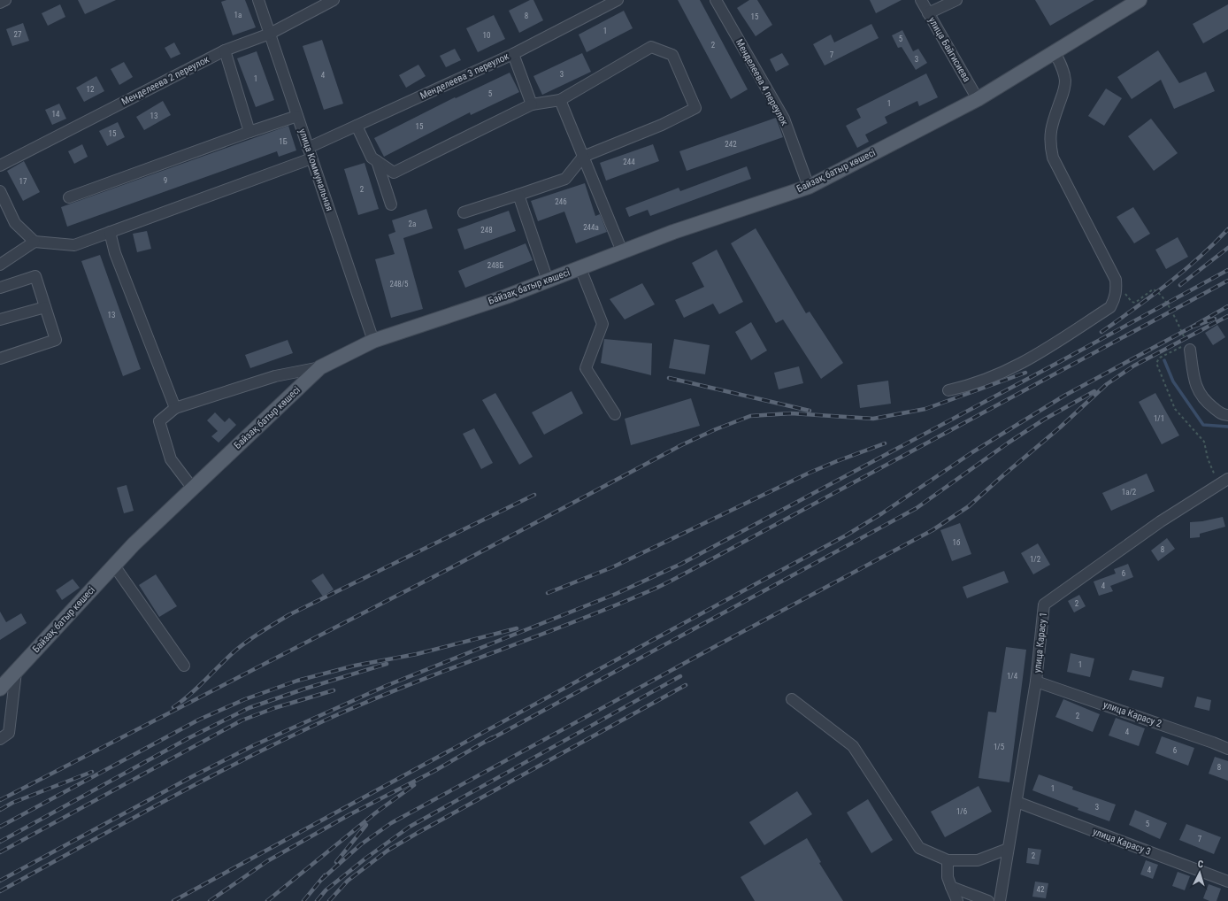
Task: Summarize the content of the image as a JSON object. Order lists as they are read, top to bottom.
{
  "streets": {
    "main road": ["Байзақ батыр көшесі"],
    "street": [
      "улица Байгисиева",
      "Менделеева 3 переулок",
      "Менделеева 2 переулок",
      "Менделеева 4 переулок",
      "улица Коммунальная",
      "улица Карасу 1",
      "улица Карасу 2",
      "улица Карасу 3"
    ]
  },
  "crossings": [
    ["улица Байгисиева", "Байзақ батыр көшесі"],
    ["Менделеева 3 переулок", "улица Коммунальная"],
    ["Менделеева 2 переулок", "улица Коммунальная"],
    ["Менделеева 4 переулок", "Байзақ батыр көшесі"],
    ["улица Коммунальная", "Байзақ батыр көшесі"],
    ["улица Карасу 1", "улица Карасу 2"],
    ["улица Карасу 1", "улица Карасу 3"]
  ],
  "house_numbers": [
    "1а",
    "8",
    "15",
    "1",
    "27",
    "10",
    "5",
    "2",
    "7",
    "3",
    "3",
    "4",
    "1",
    "12",
    "5",
    "1",
    "14",
    "13",
    "15",
    "15",
    "1Б",
    "242",
    "244",
    "9",
    "17",
    "2",
    "246",
    "2а",
    "244а",
    "248",
    "248Б",
    "248/5",
    "13",
    "1/1",
    "1а/2",
    "1б",
    "8",
    "1/2",
    "6",
    "4",
    "2",
    "1",
    "1/4",
    "2",
    "4",
    "1/5",
    "6",
    "8",
    "1",
    "3",
    "1/6",
    "5",
    "7",
    "2",
    "4",
    "42"
  ],
  "north": "top"
}
